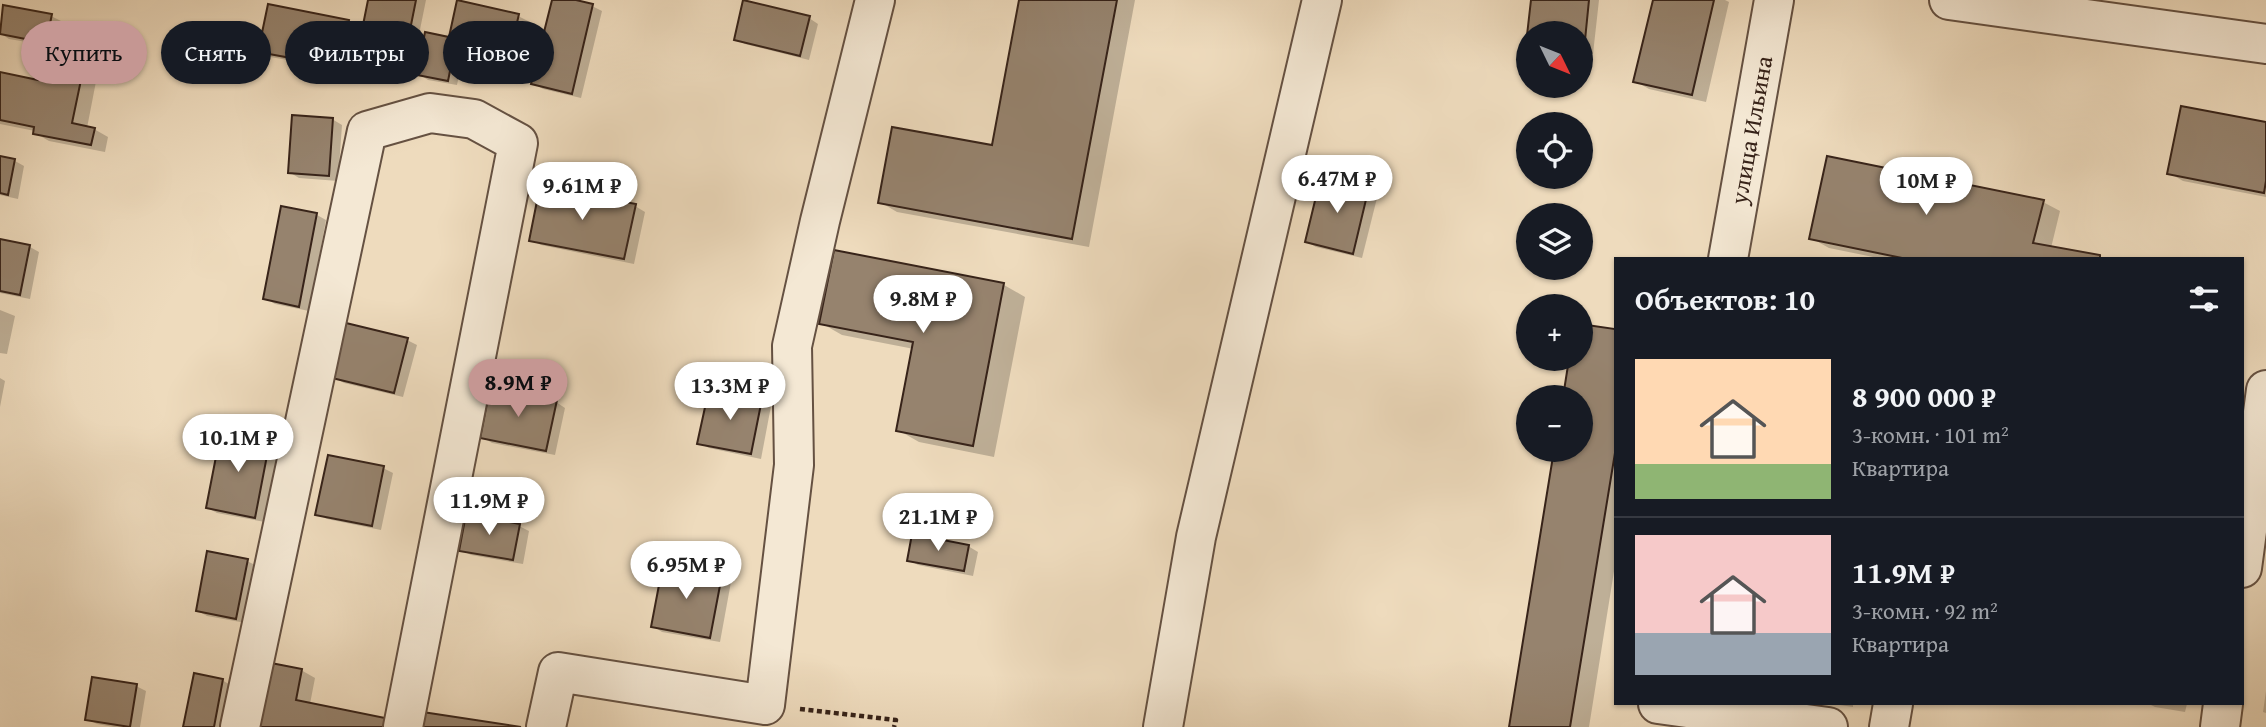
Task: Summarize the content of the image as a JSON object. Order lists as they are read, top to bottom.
{
  "streets": {
    "street": ["улица Ильина"]
  },
  "north": "bottom right",
  "page": {
    "map_buttons": ["+", "−"],
    "chip": [
      "Купить",
      "Снять",
      "Фильтры",
      "Новое"
    ],
    "price": [
      "6.47M ₽",
      "10M ₽",
      "9.61M ₽",
      "9.8M ₽",
      "8.9M ₽",
      "13.3M ₽",
      "10.1M ₽",
      "11.9M ₽",
      "21.1M ₽",
      "6.95M ₽"
    ],
    "heading": "Объектов: 10",
    "list": [
      {
        "name": "8 900 000 ₽",
        "note": "3-комн. · 101 m² · Квартира"
      },
      {
        "name": "11.9M ₽",
        "note": "3-комн. · 92 m² · Квартира"
      }
    ]
  }
}
